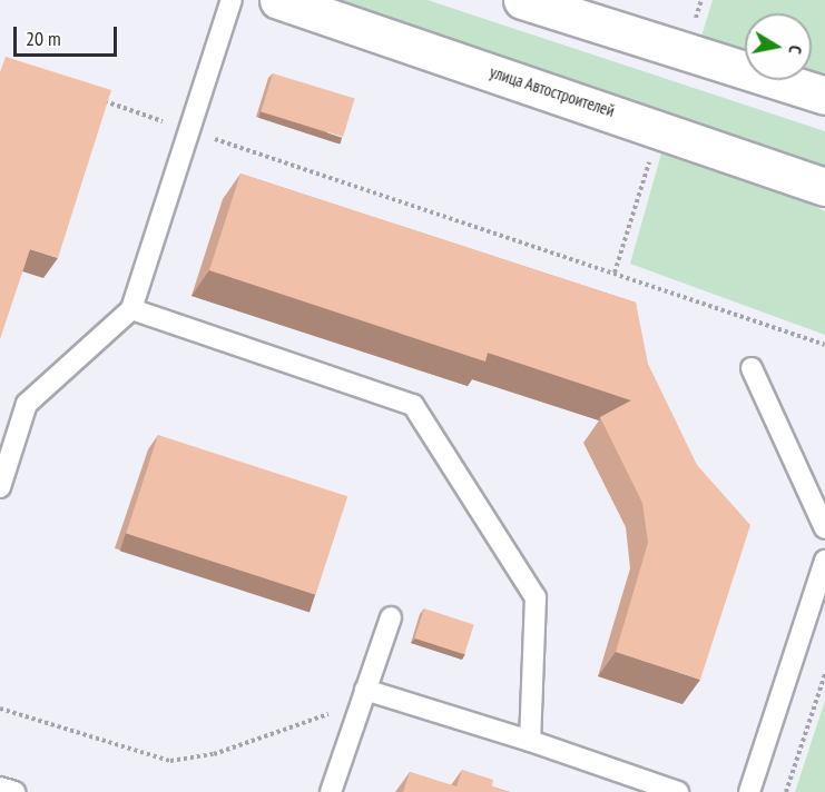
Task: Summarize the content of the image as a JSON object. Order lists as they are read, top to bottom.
{
  "streets": {
    "main road": ["улица Автостроителей"]
  },
  "scale_bar": "20 m",
  "north": "right"
}
